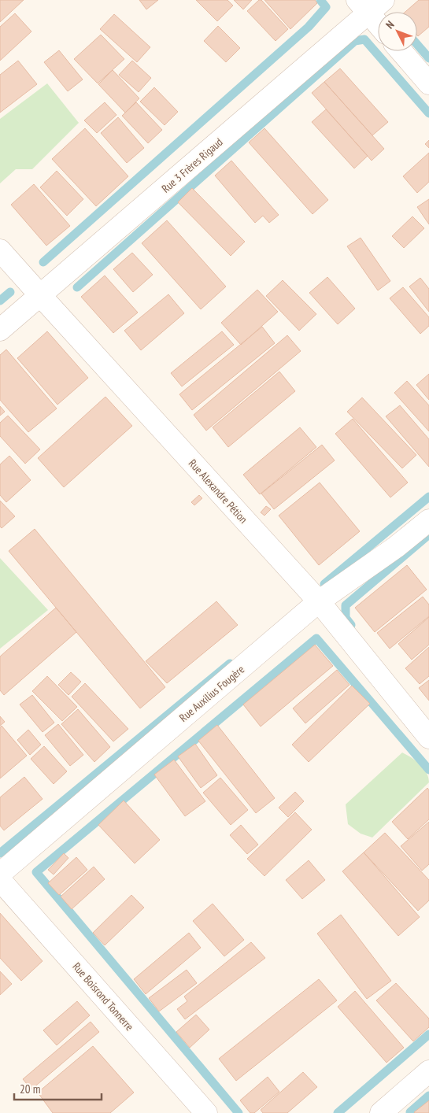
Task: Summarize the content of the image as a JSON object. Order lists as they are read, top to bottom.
{
  "streets": {
    "street": [
      "Rue 3 Frères Rigaud",
      "Rue Alexandre Pétion",
      "Rue Auxilius Fougère",
      "Rue Boisrond Tonnerre"
    ]
  },
  "crossings": [
    ["Rue 3 Frères Rigaud", "Rue Alexandre Pétion"],
    ["Rue Alexandre Pétion", "Rue Auxilius Fougère"]
  ],
  "scale_bar": "20 m",
  "north": "top left"
}
